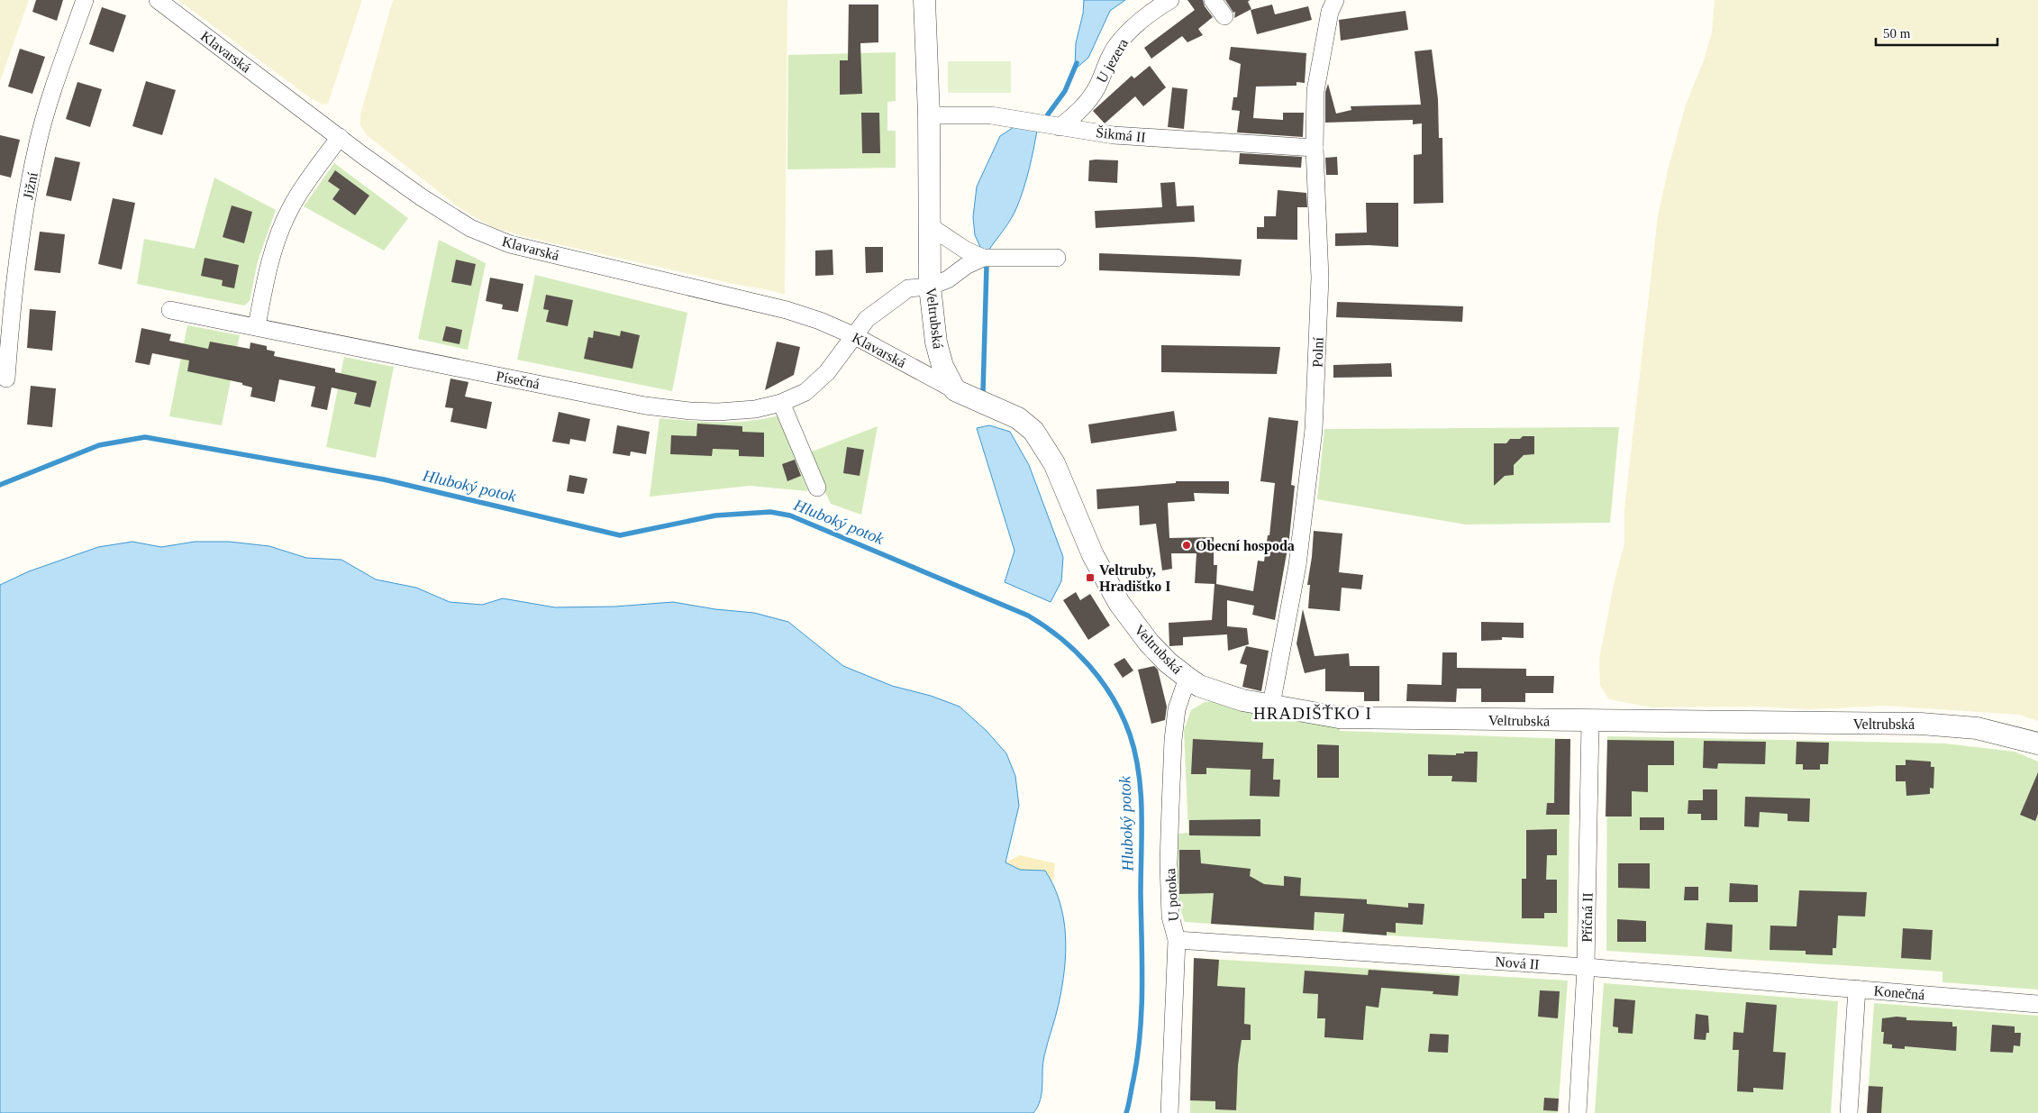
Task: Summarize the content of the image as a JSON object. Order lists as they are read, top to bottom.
{
  "streets": {
    "street": [
      "Klavarská",
      "U jezera",
      "Šikmá II",
      "Jižní",
      "Veltrubská",
      "Polní",
      "Písečná",
      "U potoka",
      "Příčná II",
      "Nová II",
      "Konečná"
    ]
  },
  "crossings": [
    ["Klavarská", "Veltrubská"],
    ["Klavarská", "Písečná"],
    ["U jezera", "Šikmá II"],
    ["Šikmá II", "Veltrubská"],
    ["Šikmá II", "Polní"],
    ["Veltrubská", "Polní"],
    ["Veltrubská", "Písečná"],
    ["Veltrubská", "U potoka"],
    ["Veltrubská", "Příčná II"],
    ["U potoka", "Nová II"],
    ["Příčná II", "Nová II"],
    ["Nová II", "Konečná"]
  ],
  "districts": ["HRADIŠŤKO I"],
  "water": ["Hluboký potok"],
  "places": {
    "other": ["Obecní hospoda"],
    "transit": ["Veltruby, Hradištko I"]
  },
  "scale_bar": "50 m"
}
